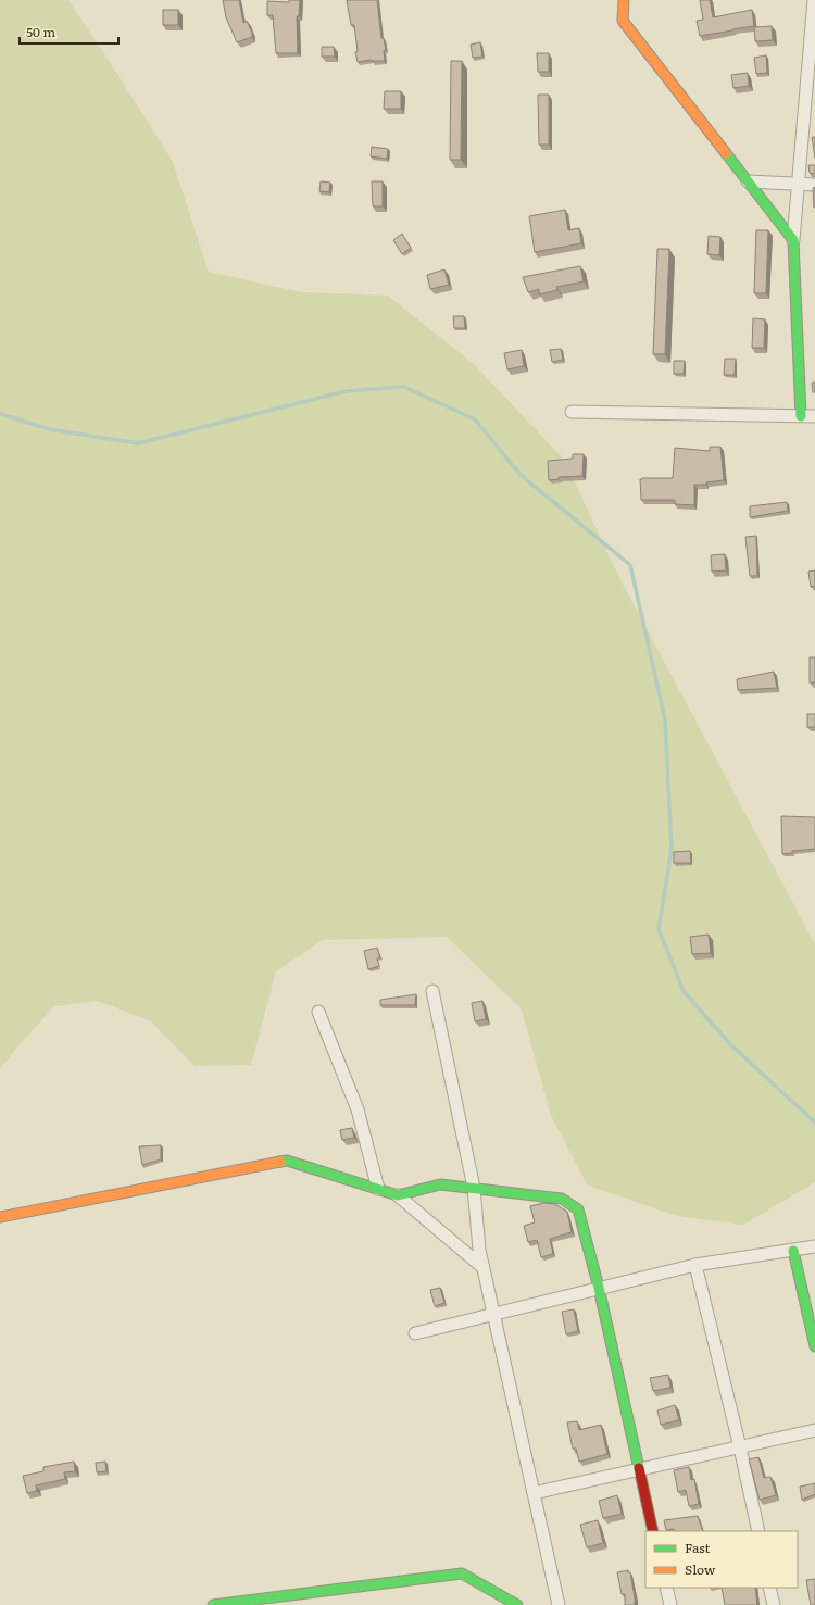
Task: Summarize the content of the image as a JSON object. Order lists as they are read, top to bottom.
{
  "legend": ["Fast", "Slow"],
  "scale_bar": "50 m"
}
